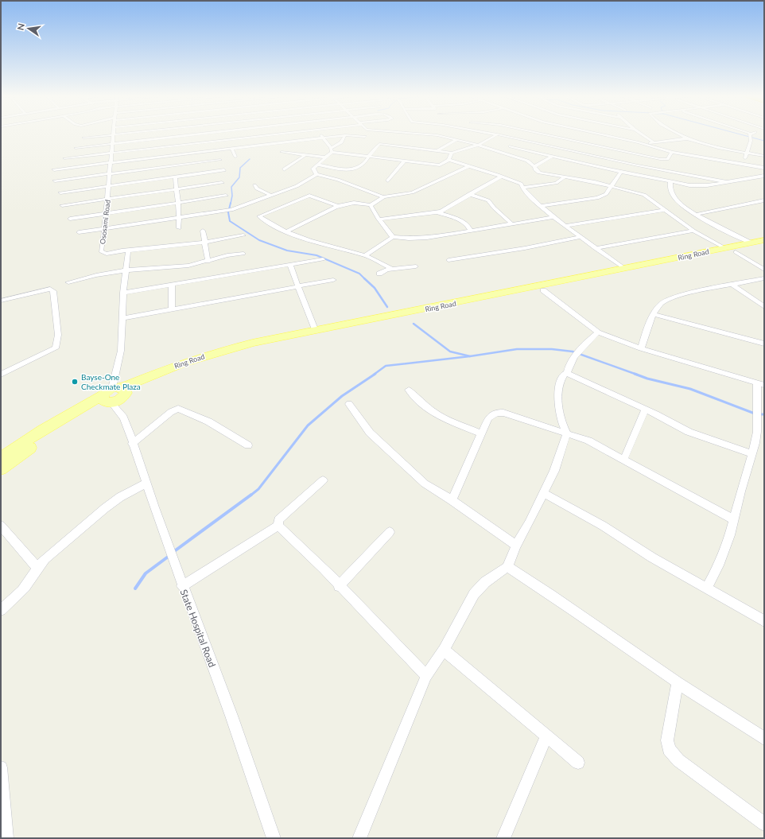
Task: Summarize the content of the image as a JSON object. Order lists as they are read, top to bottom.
{
  "streets": {
    "main road": ["Ring Road"],
    "street": ["Ososami Road", "State Hospital Road"]
  },
  "crossings": [
    ["Ring Road", "State Hospital Road"]
  ],
  "places": ["Bayse-One Checkmate Plaza"],
  "north": "left"
}
